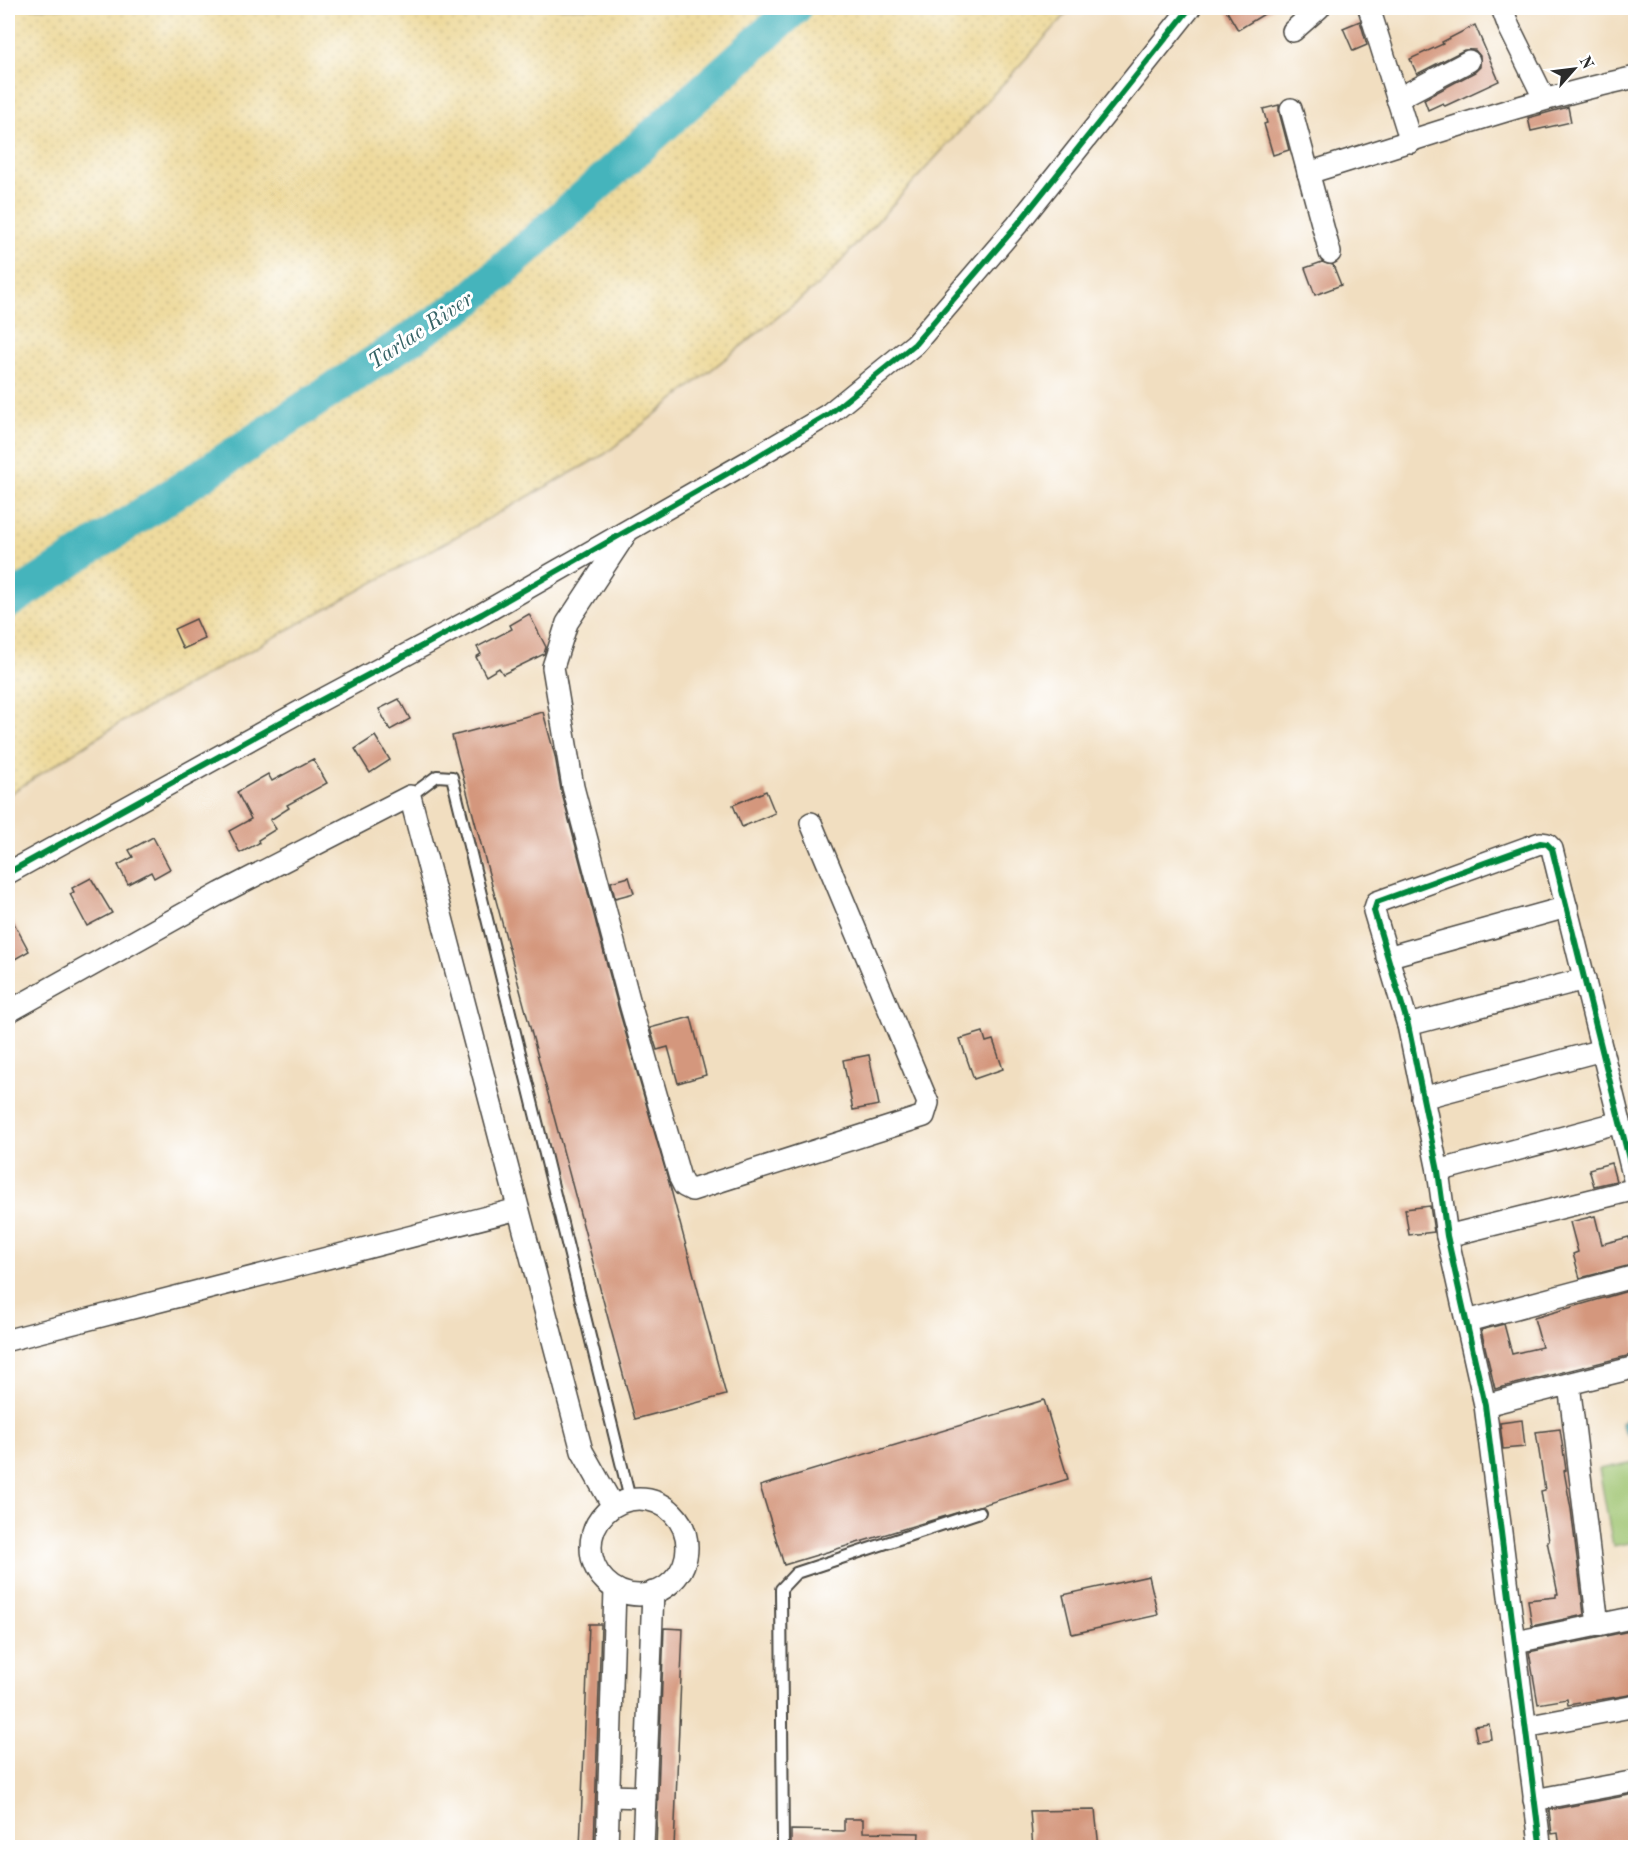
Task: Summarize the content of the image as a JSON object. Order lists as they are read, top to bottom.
{
  "water": ["Tarlac River"],
  "north": "top right"
}
